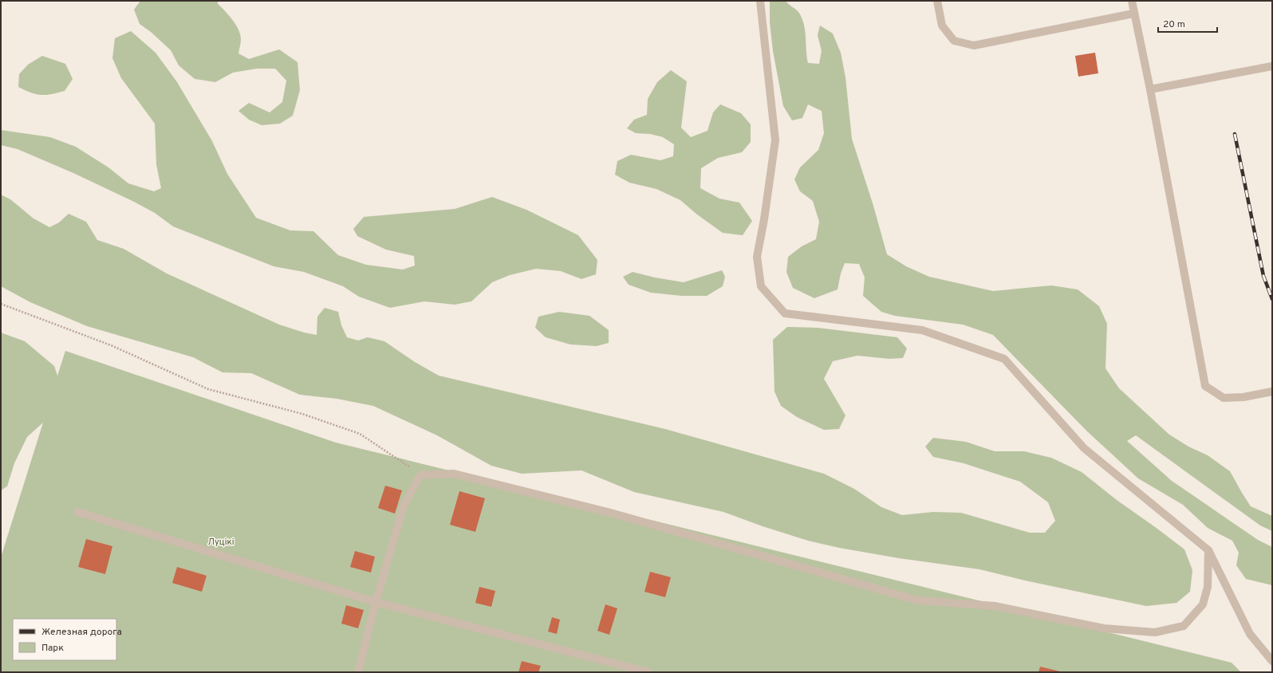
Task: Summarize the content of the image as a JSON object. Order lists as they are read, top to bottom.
{
  "parks": ["Луцікі"],
  "legend": ["Железная дорога", "Парк"],
  "scale_bar": "20 m"
}
